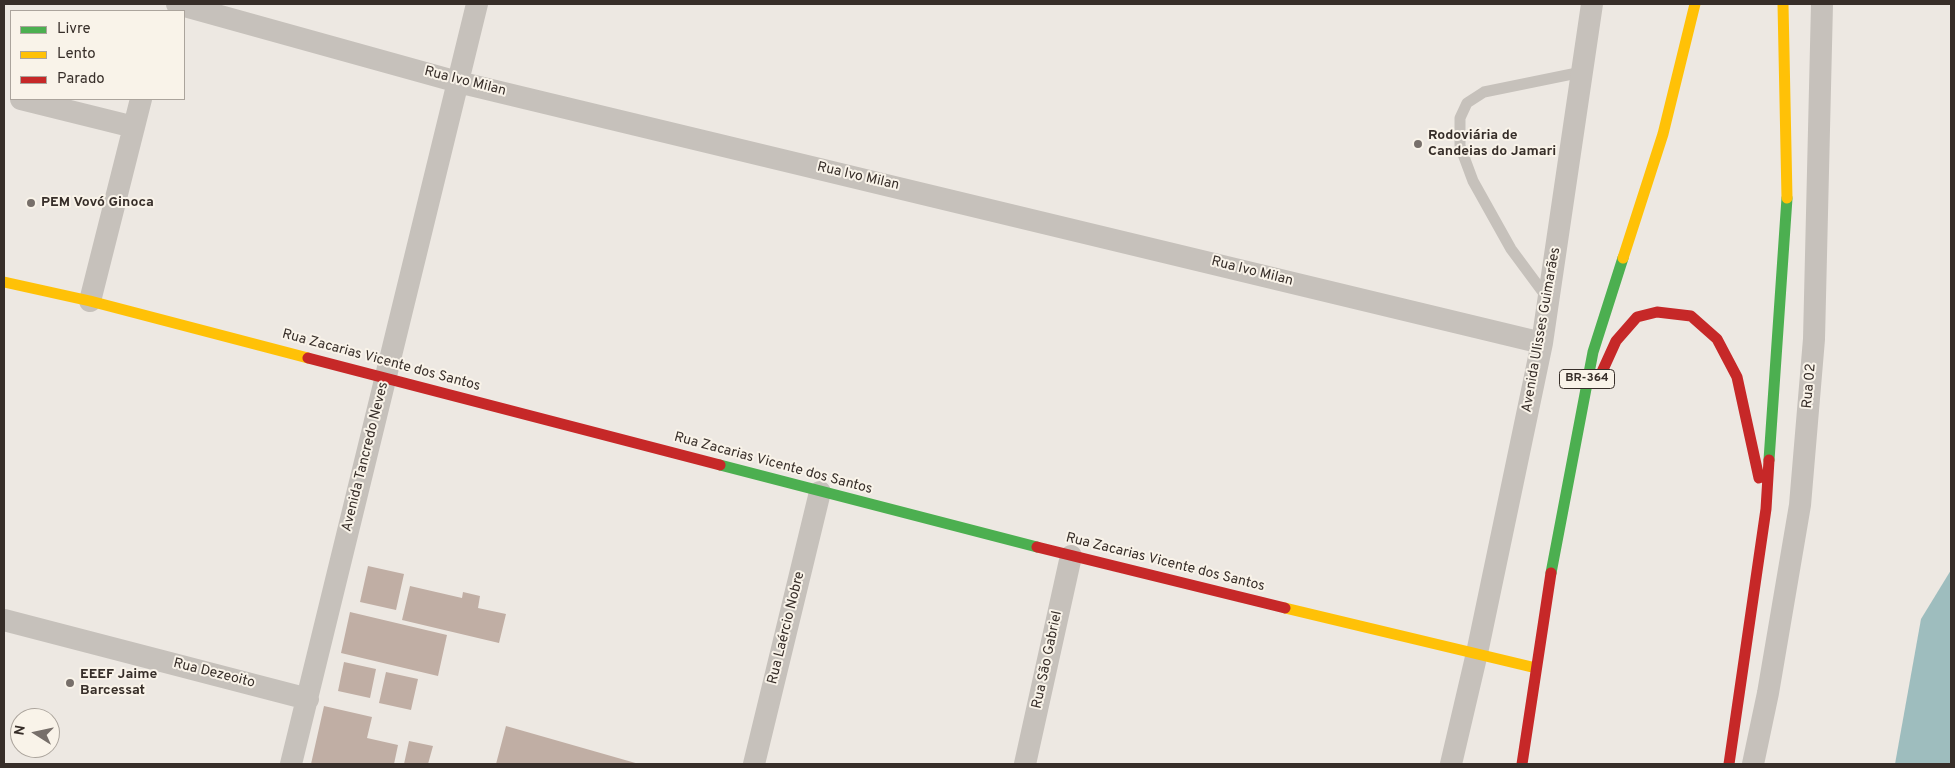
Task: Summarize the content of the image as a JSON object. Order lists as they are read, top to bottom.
{
  "streets": {
    "main road": ["Rua Zacarias Vicente dos Santos", "BR-364"],
    "street": [
      "Rua Ivo Milan",
      "Avenida Ulisses Guimarães",
      "Rua 02",
      "Avenida Tancredo Neves",
      "Rua Laércio Nobre",
      "Rua São Gabriel",
      "Rua Dezeoito"
    ]
  },
  "crossings": [
    ["Rua Ivo Milan", "Avenida Ulisses Guimarães"],
    ["Rua Ivo Milan", "Avenida Tancredo Neves"],
    ["Avenida Ulisses Guimarães", "Rua Zacarias Vicente dos Santos"],
    ["Rua Zacarias Vicente dos Santos", "BR-364"],
    ["Rua Zacarias Vicente dos Santos", "Avenida Tancredo Neves"],
    ["Rua Zacarias Vicente dos Santos", "Rua Laércio Nobre"],
    ["Rua Zacarias Vicente dos Santos", "Rua São Gabriel"],
    ["Avenida Tancredo Neves", "Rua Dezeoito"]
  ],
  "places": ["Rodoviária de Candeias do Jamari", "PEM Vovó Ginoca", "EEEF Jaime Barcessat"],
  "legend": ["Livre", "Lento", "Parado"],
  "north": "left"
}
